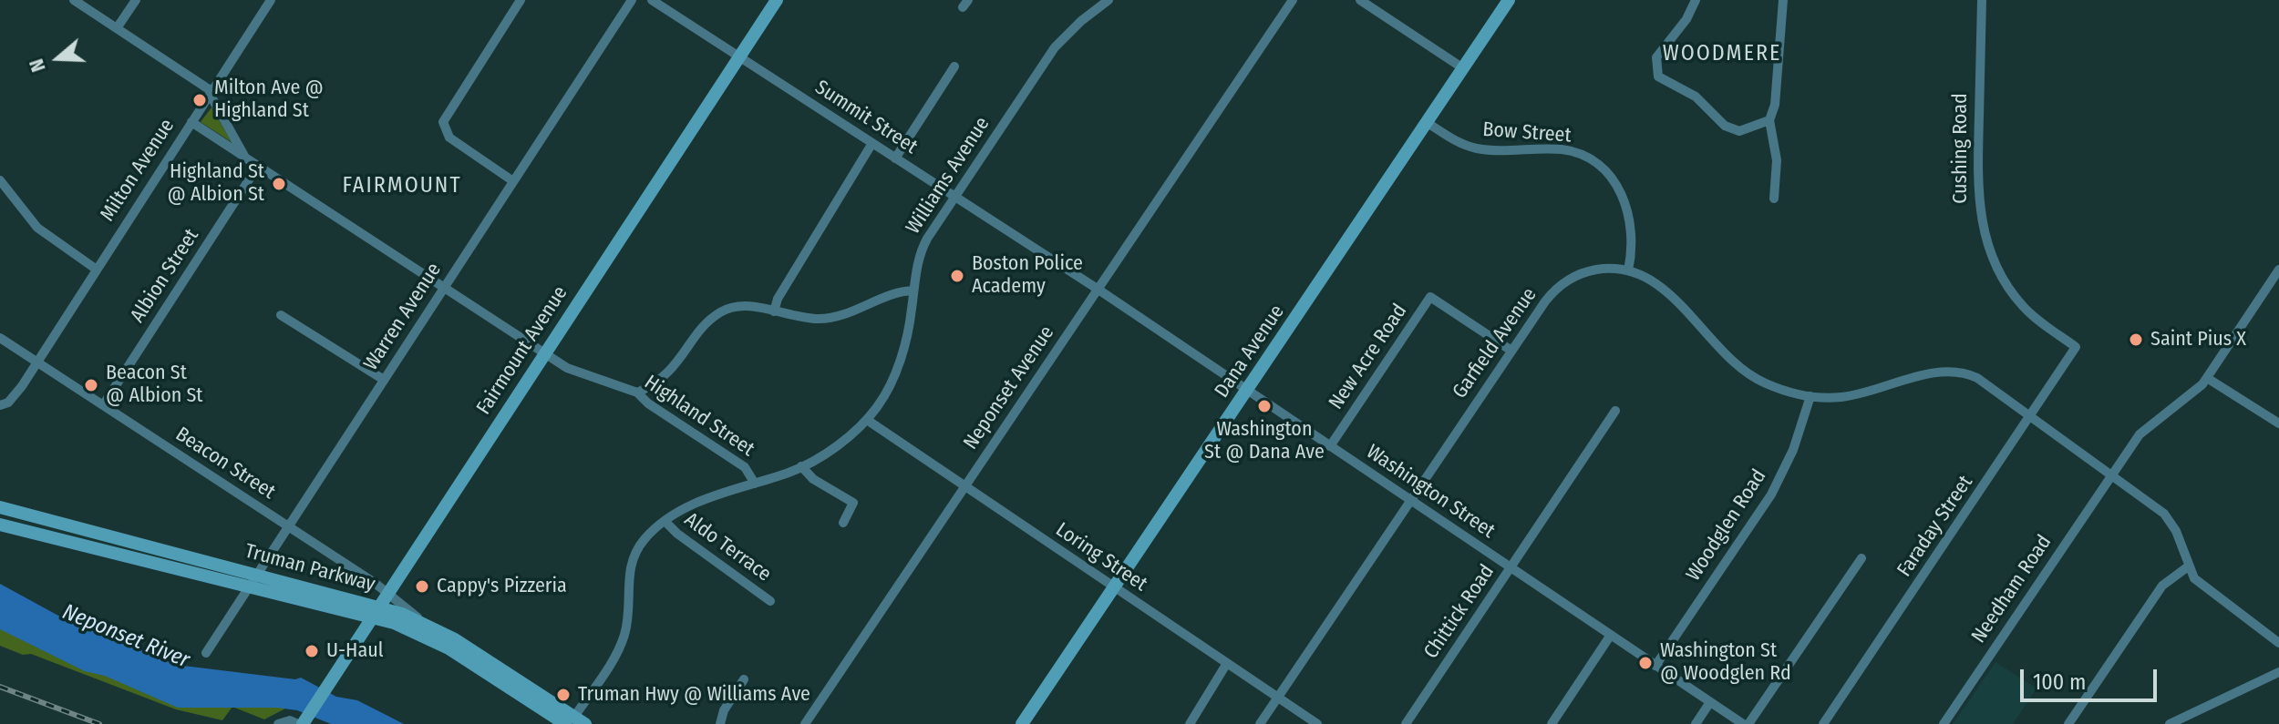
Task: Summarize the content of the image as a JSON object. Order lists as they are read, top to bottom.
{
  "streets": {
    "street": [
      "Summit Street",
      "Bow Street",
      "Cushing Road",
      "Milton Avenue",
      "Williams Avenue",
      "Albion Street",
      "Warren Avenue",
      "Garfield Avenue",
      "Fairmount Avenue",
      "Dana Avenue",
      "New Acre Road",
      "Neponset Avenue",
      "Highland Street",
      "Beacon Street",
      "Washington Street",
      "Woodglen Road",
      "Faraday Street",
      "Aldo Terrace",
      "Loring Street",
      "Truman Parkway",
      "Needham Road",
      "Chittick Road"
    ]
  },
  "crossings": [
    ["Summit Street", "Williams Avenue"],
    ["Summit Street", "Fairmount Avenue"],
    ["Summit Street", "Neponset Avenue"],
    ["Summit Street", "Washington Street"],
    ["Bow Street", "Garfield Avenue"],
    ["Bow Street", "Dana Avenue"],
    ["Cushing Road", "Faraday Street"],
    ["Milton Avenue", "Highland Street"],
    ["Milton Avenue", "Beacon Street"],
    ["Williams Avenue", "Highland Street"],
    ["Williams Avenue", "Aldo Terrace"],
    ["Williams Avenue", "Loring Street"],
    ["Williams Avenue", "Truman Parkway"],
    ["Albion Street", "Highland Street"],
    ["Albion Street", "Beacon Street"],
    ["Warren Avenue", "Highland Street"],
    ["Warren Avenue", "Beacon Street"],
    ["Warren Avenue", "Truman Parkway"],
    ["Garfield Avenue", "New Acre Road"],
    ["Garfield Avenue", "Washington Street"],
    ["Garfield Avenue", "Woodglen Road"],
    ["Garfield Avenue", "Faraday Street"],
    ["Garfield Avenue", "Loring Street"],
    ["Garfield Avenue", "Needham Road"],
    ["Fairmount Avenue", "Highland Street"],
    ["Fairmount Avenue", "Beacon Street"],
    ["Fairmount Avenue", "Truman Parkway"],
    ["Dana Avenue", "Washington Street"],
    ["Dana Avenue", "Loring Street"],
    ["New Acre Road", "Washington Street"],
    ["Neponset Avenue", "Washington Street"],
    ["Neponset Avenue", "Loring Street"],
    ["Beacon Street", "Truman Parkway"],
    ["Washington Street", "Woodglen Road"],
    ["Washington Street", "Chittick Road"]
  ],
  "districts": ["WOODMERE", "FAIRMOUNT"],
  "water": ["Neponset River"],
  "places": [
    "Milton Ave @ Highland St",
    "Highland St @ Albion St",
    "Boston Police Academy",
    "Saint Pius X",
    "Beacon St @ Albion St",
    "Washington St @ Dana Ave",
    "Cappy's Pizzeria",
    "U-Haul",
    "Washington St @ Woodglen Rd",
    "Truman Hwy @ Williams Ave"
  ],
  "scale_bar": "100 m",
  "north": "left"
}
